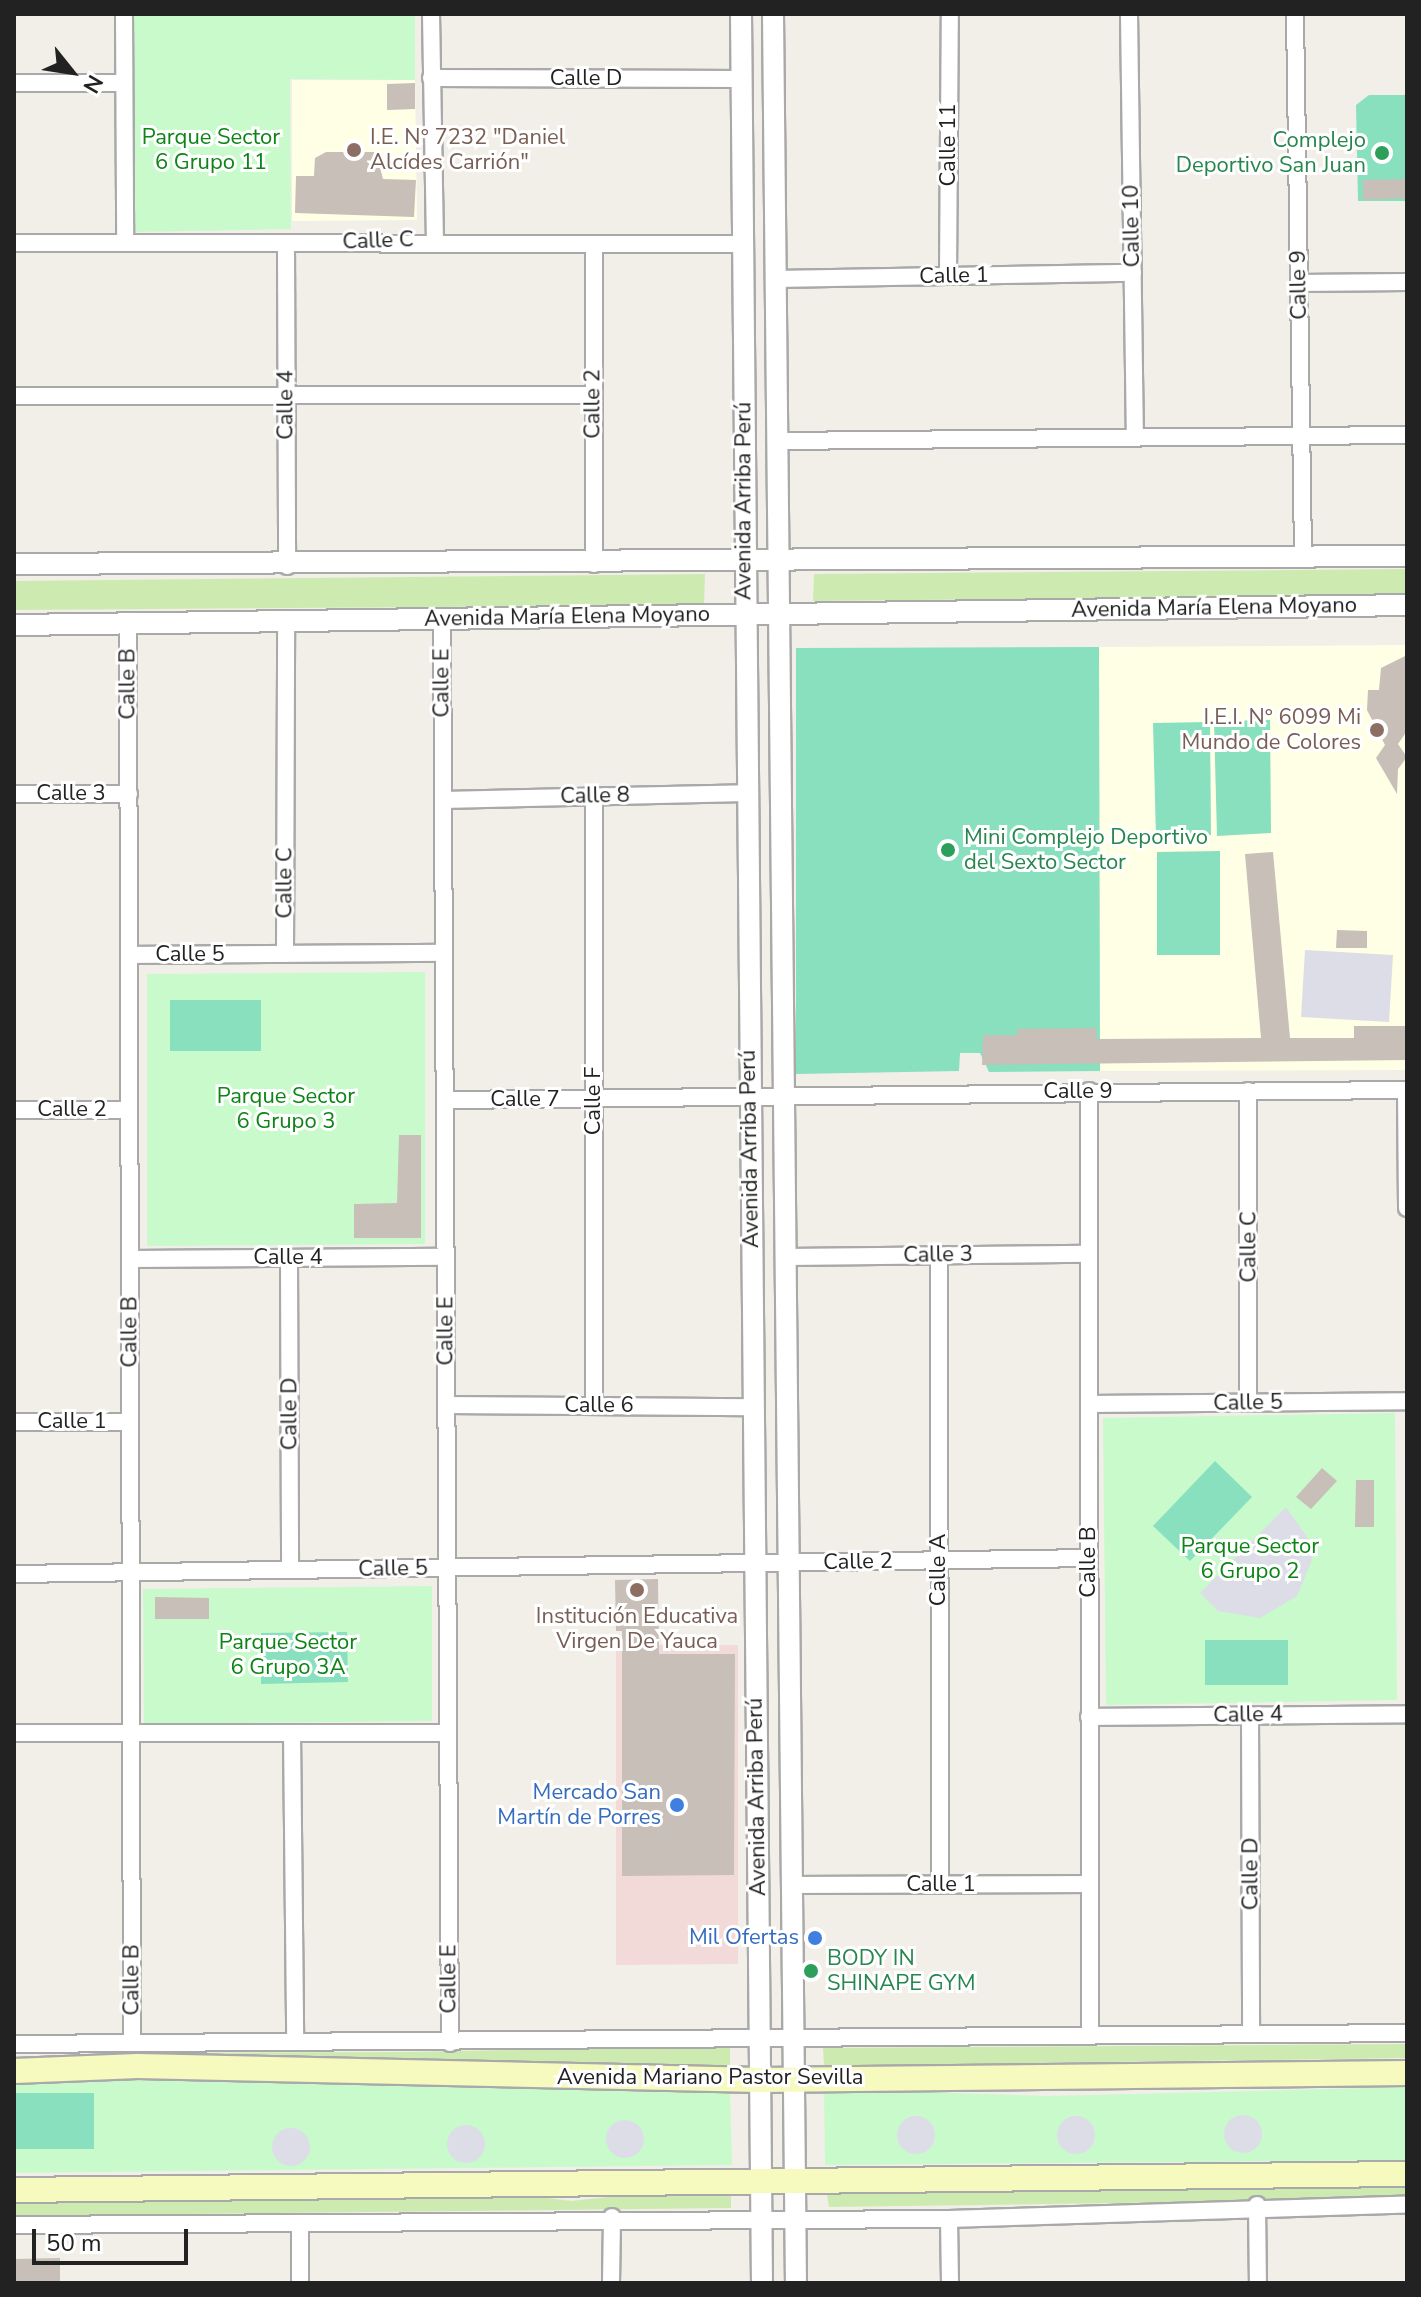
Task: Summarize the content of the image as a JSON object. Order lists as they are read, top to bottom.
{
  "streets": {
    "main road": ["Avenida Mariano Pastor Sevilla"],
    "street": [
      "Calle D",
      "Calle 11",
      "Calle 10",
      "Calle C",
      "Calle 1",
      "Calle 9",
      "Calle 2",
      "Calle 4",
      "Avenida Arriba Perú",
      "Avenida María Elena Moyano",
      "Calle E",
      "Calle B",
      "Calle 3",
      "Calle 8",
      "Calle 5",
      "Calle 7",
      "Calle F",
      "Calle 6",
      "Calle A"
    ]
  },
  "crossings": [
    ["Calle D", "Calle 4"],
    ["Calle D", "Avenida Arriba Perú"],
    ["Calle D", "Calle 5"],
    ["Calle D", "Avenida Mariano Pastor Sevilla"],
    ["Calle 11", "Calle 1"],
    ["Calle 10", "Calle 1"],
    ["Calle C", "Calle 9"],
    ["Calle C", "Calle 2"],
    ["Calle C", "Calle 4"],
    ["Calle C", "Avenida Arriba Perú"],
    ["Calle C", "Avenida María Elena Moyano"],
    ["Calle C", "Calle 5"],
    ["Calle 1", "Avenida Arriba Perú"],
    ["Calle 1", "Calle B"],
    ["Calle 1", "Calle A"],
    ["Calle 9", "Avenida Arriba Perú"],
    ["Calle 9", "Calle B"],
    ["Calle 9", "Calle 7"],
    ["Calle 2", "Avenida Arriba Perú"],
    ["Calle 2", "Calle B"],
    ["Calle 2", "Calle 5"],
    ["Calle 2", "Calle A"],
    ["Calle 4", "Calle E"],
    ["Calle 4", "Calle B"],
    ["Avenida Arriba Perú", "Avenida María Elena Moyano"],
    ["Avenida Arriba Perú", "Calle 3"],
    ["Avenida Arriba Perú", "Calle 8"],
    ["Avenida Arriba Perú", "Calle 5"],
    ["Avenida Arriba Perú", "Calle 7"],
    ["Avenida Arriba Perú", "Calle 6"],
    ["Avenida Arriba Perú", "Avenida Mariano Pastor Sevilla"],
    ["Avenida María Elena Moyano", "Calle E"],
    ["Avenida María Elena Moyano", "Calle B"],
    ["Calle E", "Calle 8"],
    ["Calle E", "Calle 5"],
    ["Calle E", "Calle 7"],
    ["Calle E", "Calle 6"],
    ["Calle E", "Avenida Mariano Pastor Sevilla"],
    ["Calle B", "Calle 3"],
    ["Calle B", "Calle 5"],
    ["Calle B", "Avenida Mariano Pastor Sevilla"],
    ["Calle 3", "Calle A"],
    ["Calle 8", "Calle F"],
    ["Calle 7", "Calle F"],
    ["Calle F", "Calle 6"]
  ],
  "parks": [
    "Parque Sector 6 Grupo 11",
    "Parque Sector 6 Grupo 3",
    "Parque Sector 6 Grupo 2",
    "Parque Sector 6 Grupo 3A"
  ],
  "places": [
    "I.E. N° 7232 \"Daniel Alcídes Carrión\"",
    "Complejo Deportivo San Juan",
    "I.E.I. N° 6099 Mi Mundo de Colores",
    "Mini Complejo Deportivo del Sexto Sector",
    "Institución Educativa Virgen De Yauca",
    "Mercado San Martín de Porres",
    "Mil Ofertas",
    "BODY IN SHINAPE GYM"
  ],
  "scale_bar": "50 m",
  "north": "bottom right"
}
